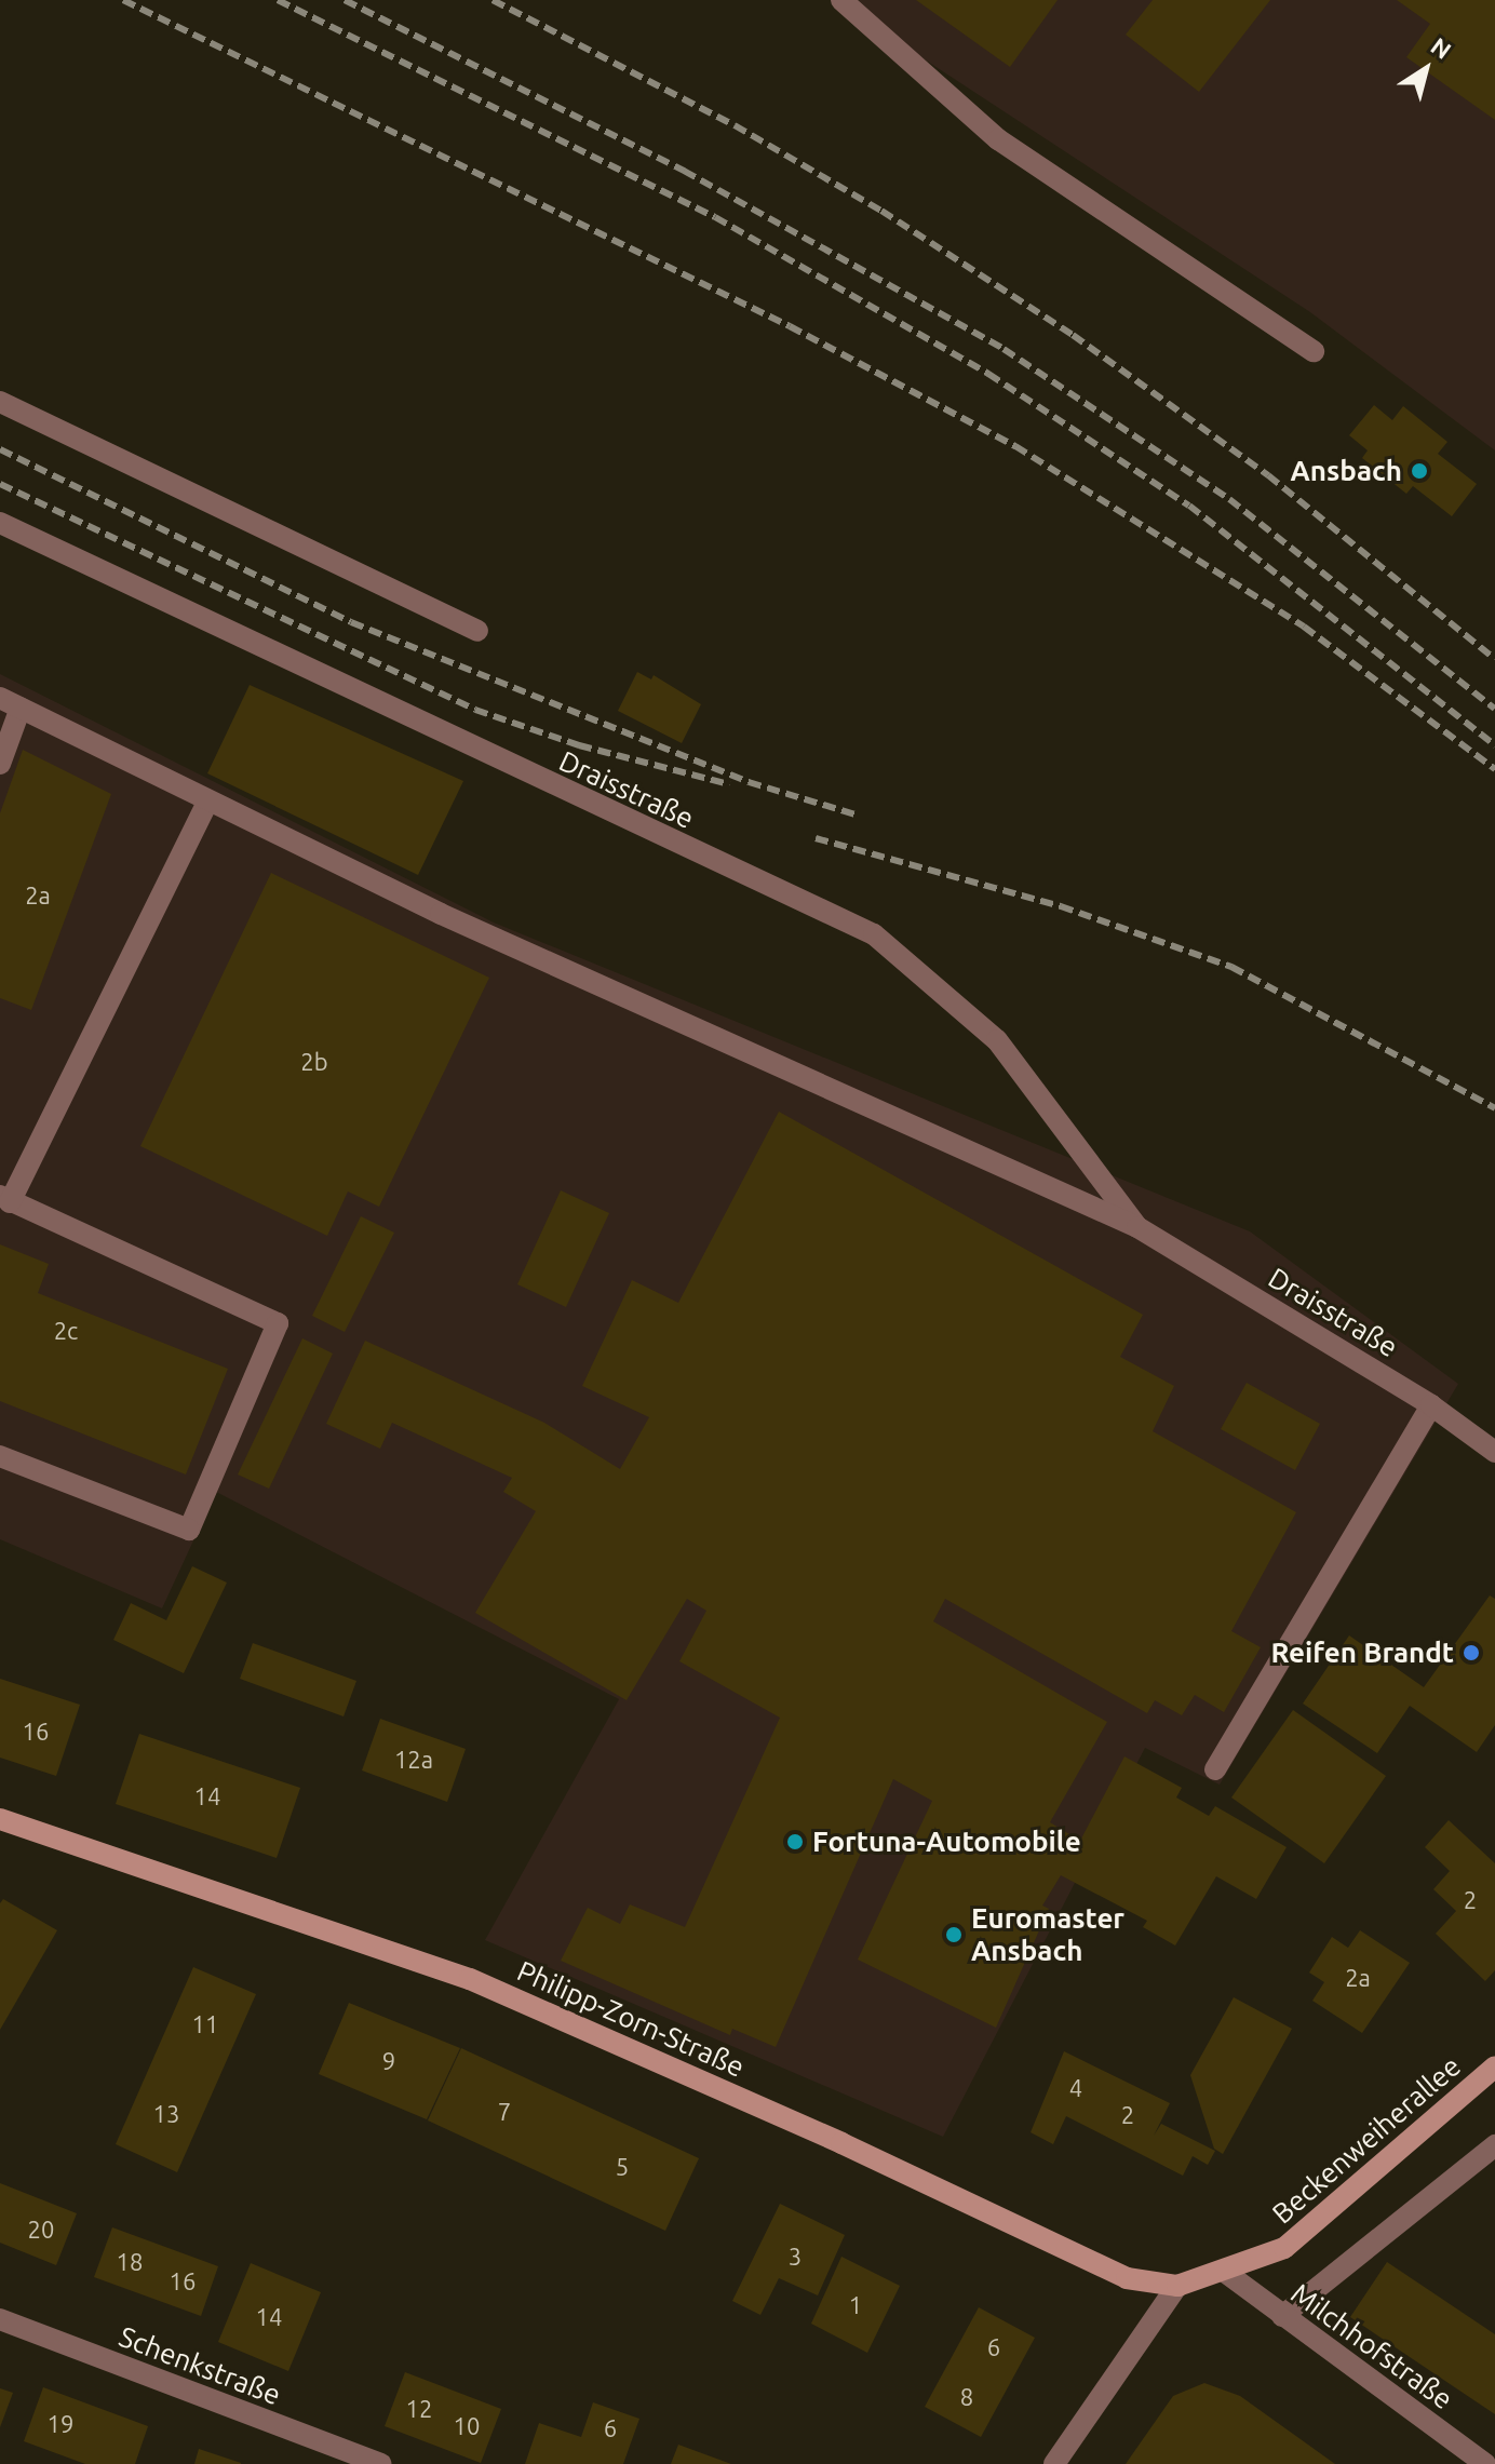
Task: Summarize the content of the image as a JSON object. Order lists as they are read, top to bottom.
{
  "streets": {
    "main road": ["Philipp-Zorn-Straße", "Beckenweiherallee"],
    "street": ["Draisstraße", "Milchhofstraße", "Schenkstraße"]
  },
  "crossings": [
    ["Philipp-Zorn-Straße", "Beckenweiherallee"],
    ["Philipp-Zorn-Straße", "Milchhofstraße"],
    ["Beckenweiherallee", "Milchhofstraße"]
  ],
  "places": [
    "Ansbach",
    "Reifen Brandt",
    "Fortuna-Automobile",
    "Euromaster Ansbach"
  ],
  "house_numbers": [
    "2a",
    "2b",
    "2c",
    "16",
    "12a",
    "14",
    "2",
    "2a",
    "11",
    "9",
    "4",
    "7",
    "13",
    "2",
    "5",
    "20",
    "3",
    "18",
    "16",
    "1",
    "14",
    "6",
    "8",
    "12",
    "19",
    "10",
    "6"
  ],
  "north": "top right"
}
